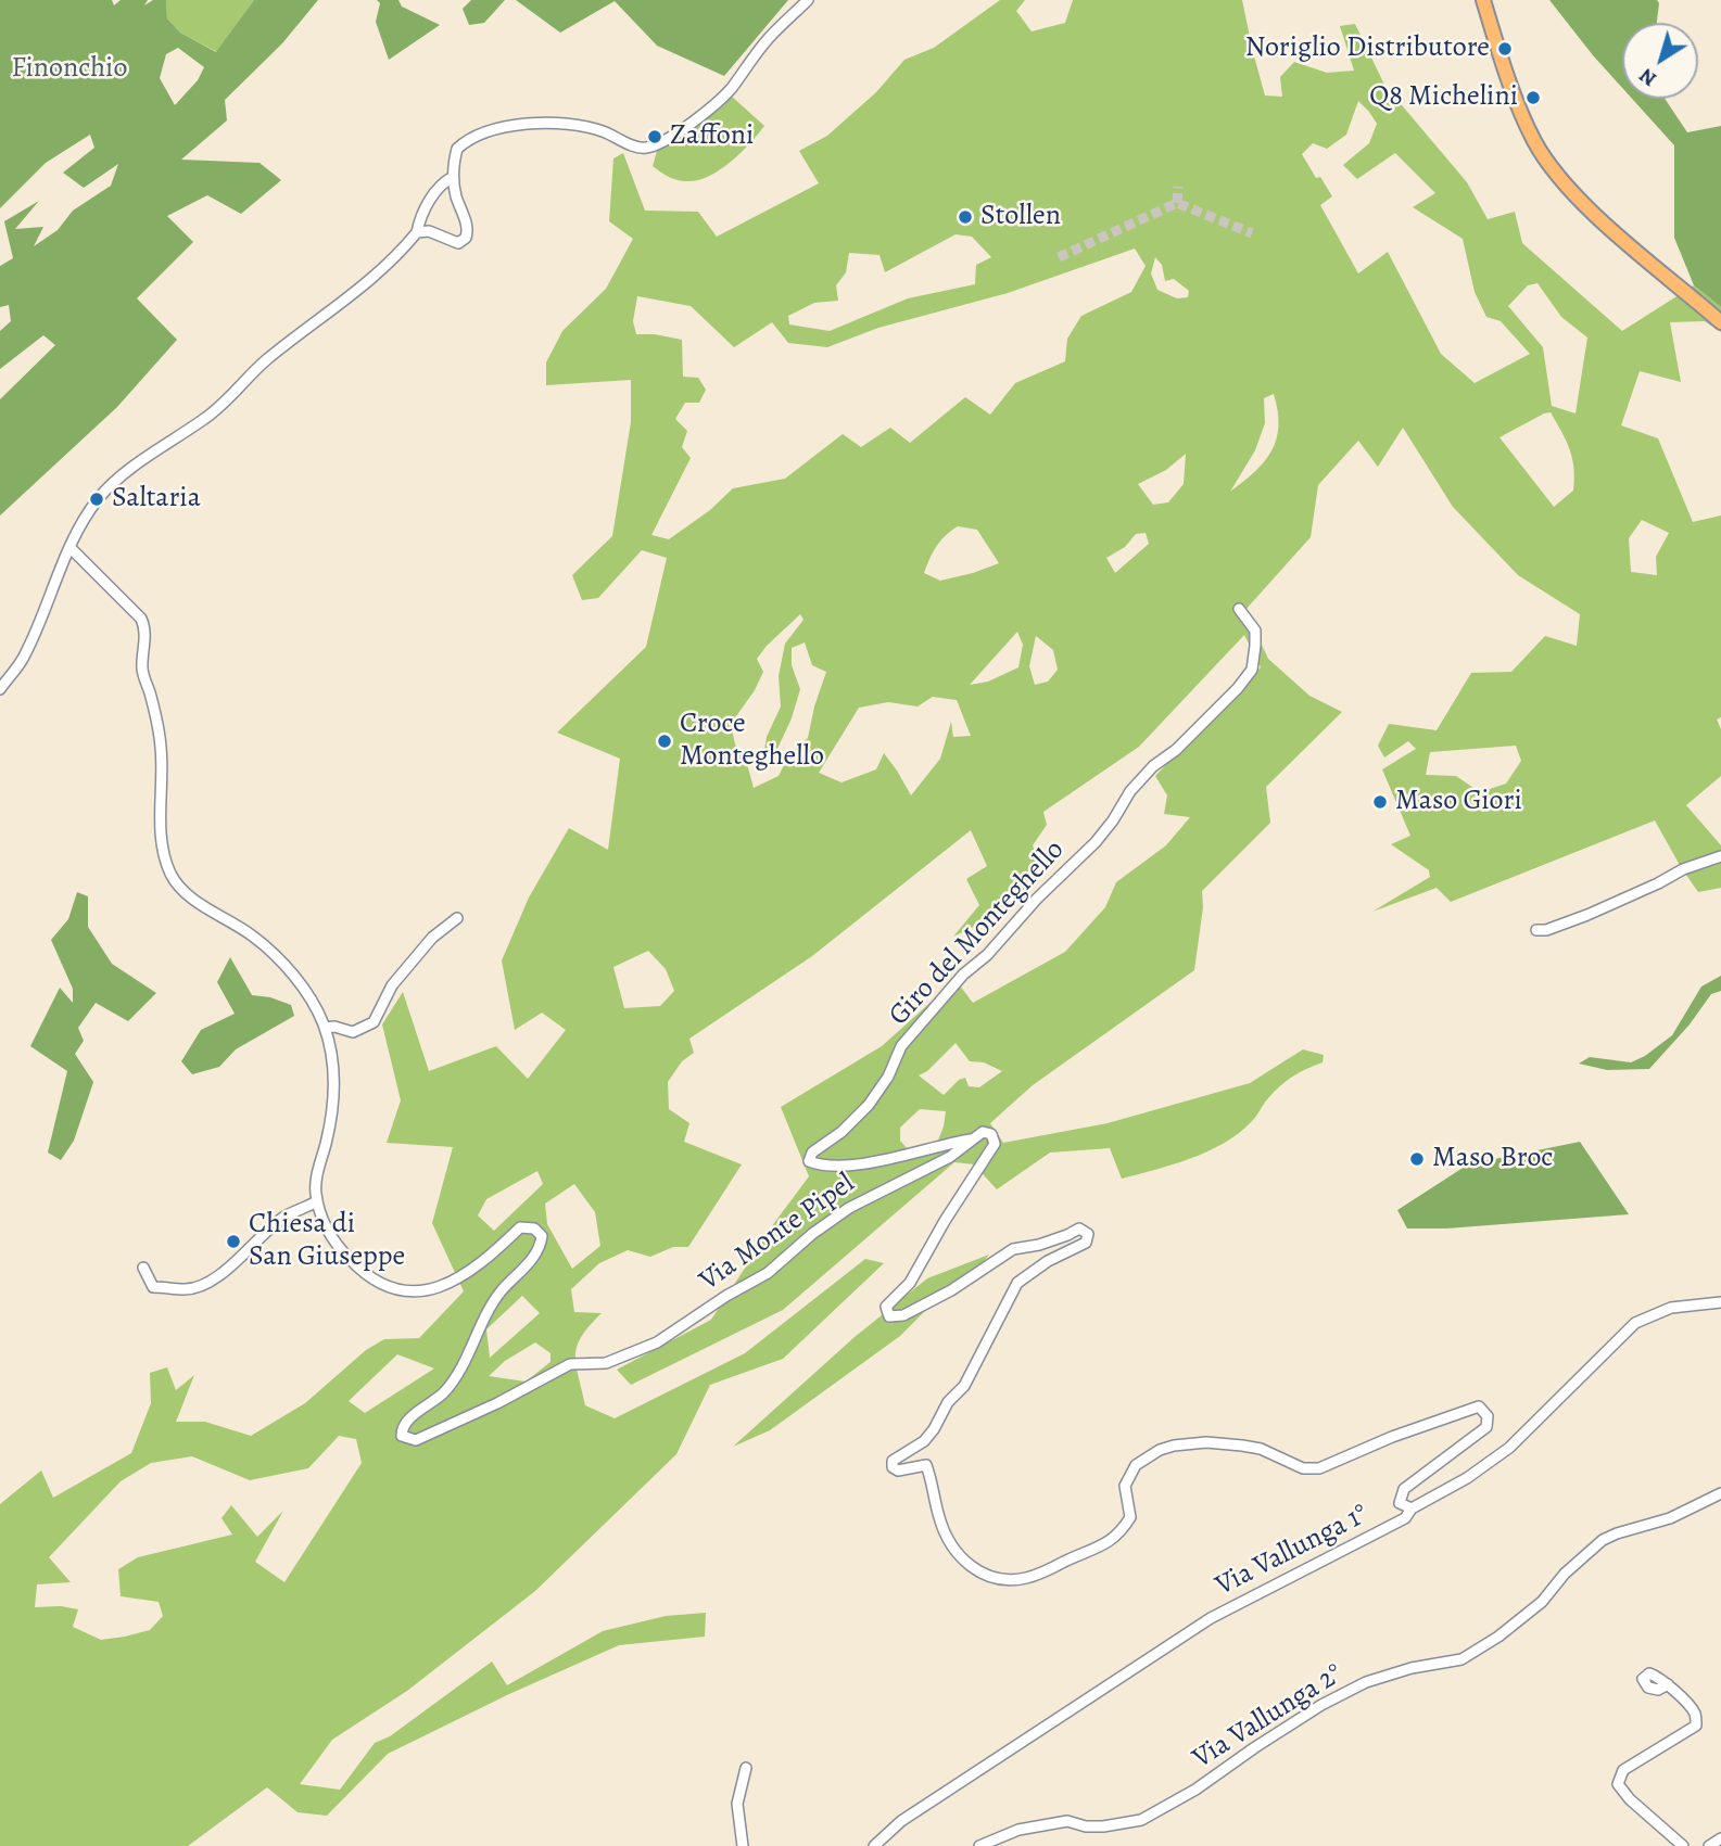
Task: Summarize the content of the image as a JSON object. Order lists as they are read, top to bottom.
{
  "streets": {
    "street": [
      "Giro del Monteghello",
      "Via Monte Pipel",
      "Via Vallunga 1°",
      "Via Vallunga 2°"
    ]
  },
  "crossings": [
    ["Giro del Monteghello", "Via Monte Pipel"]
  ],
  "parks": ["Finonchio"],
  "places": [
    "Noriglio Distributore",
    "Q8 Michelini",
    "Zaffoni",
    "Stollen",
    "Saltaria",
    "Croce Monteghello",
    "Maso Giori",
    "Maso Broc",
    "Chiesa di San Giuseppe"
  ],
  "north": "bottom left"
}
